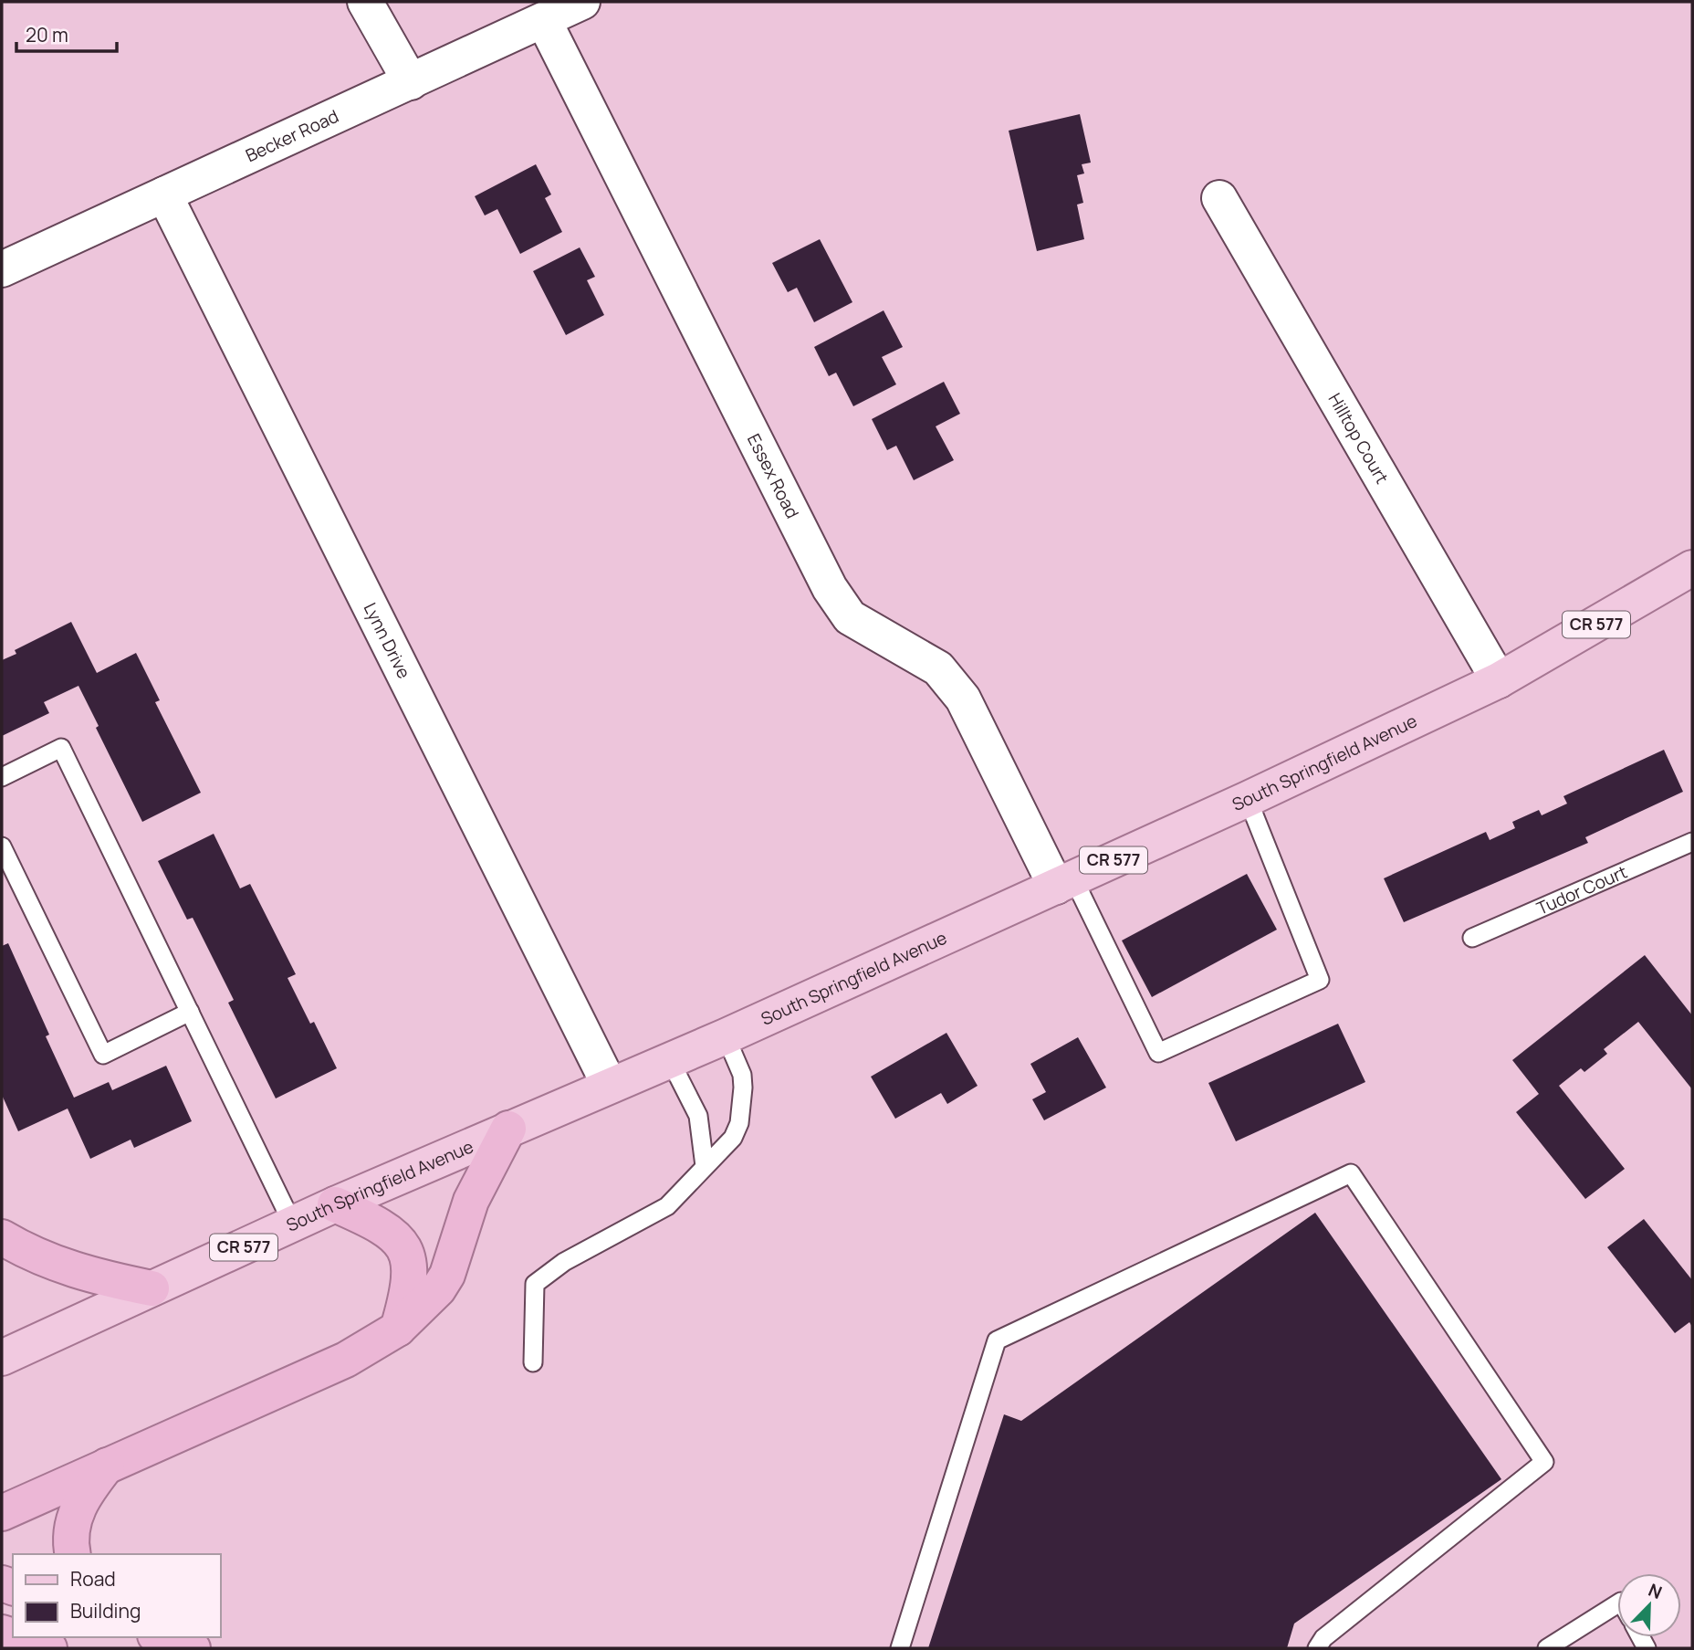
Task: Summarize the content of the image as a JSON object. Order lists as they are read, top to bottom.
{
  "streets": {
    "main road": ["CR 577", "South Springfield Avenue"],
    "street": [
      "Becker Road",
      "Hilltop Court",
      "Essex Road",
      "Lynn Drive"
    ],
    "lane": ["Tudor Court"]
  },
  "crossings": [
    ["Becker Road", "Essex Road"],
    ["Becker Road", "Lynn Drive"],
    ["Hilltop Court", "South Springfield Avenue"],
    ["Essex Road", "South Springfield Avenue"],
    ["Lynn Drive", "South Springfield Avenue"]
  ],
  "legend": ["Road", "Building"],
  "scale_bar": "20 m",
  "north": "top right"
}
